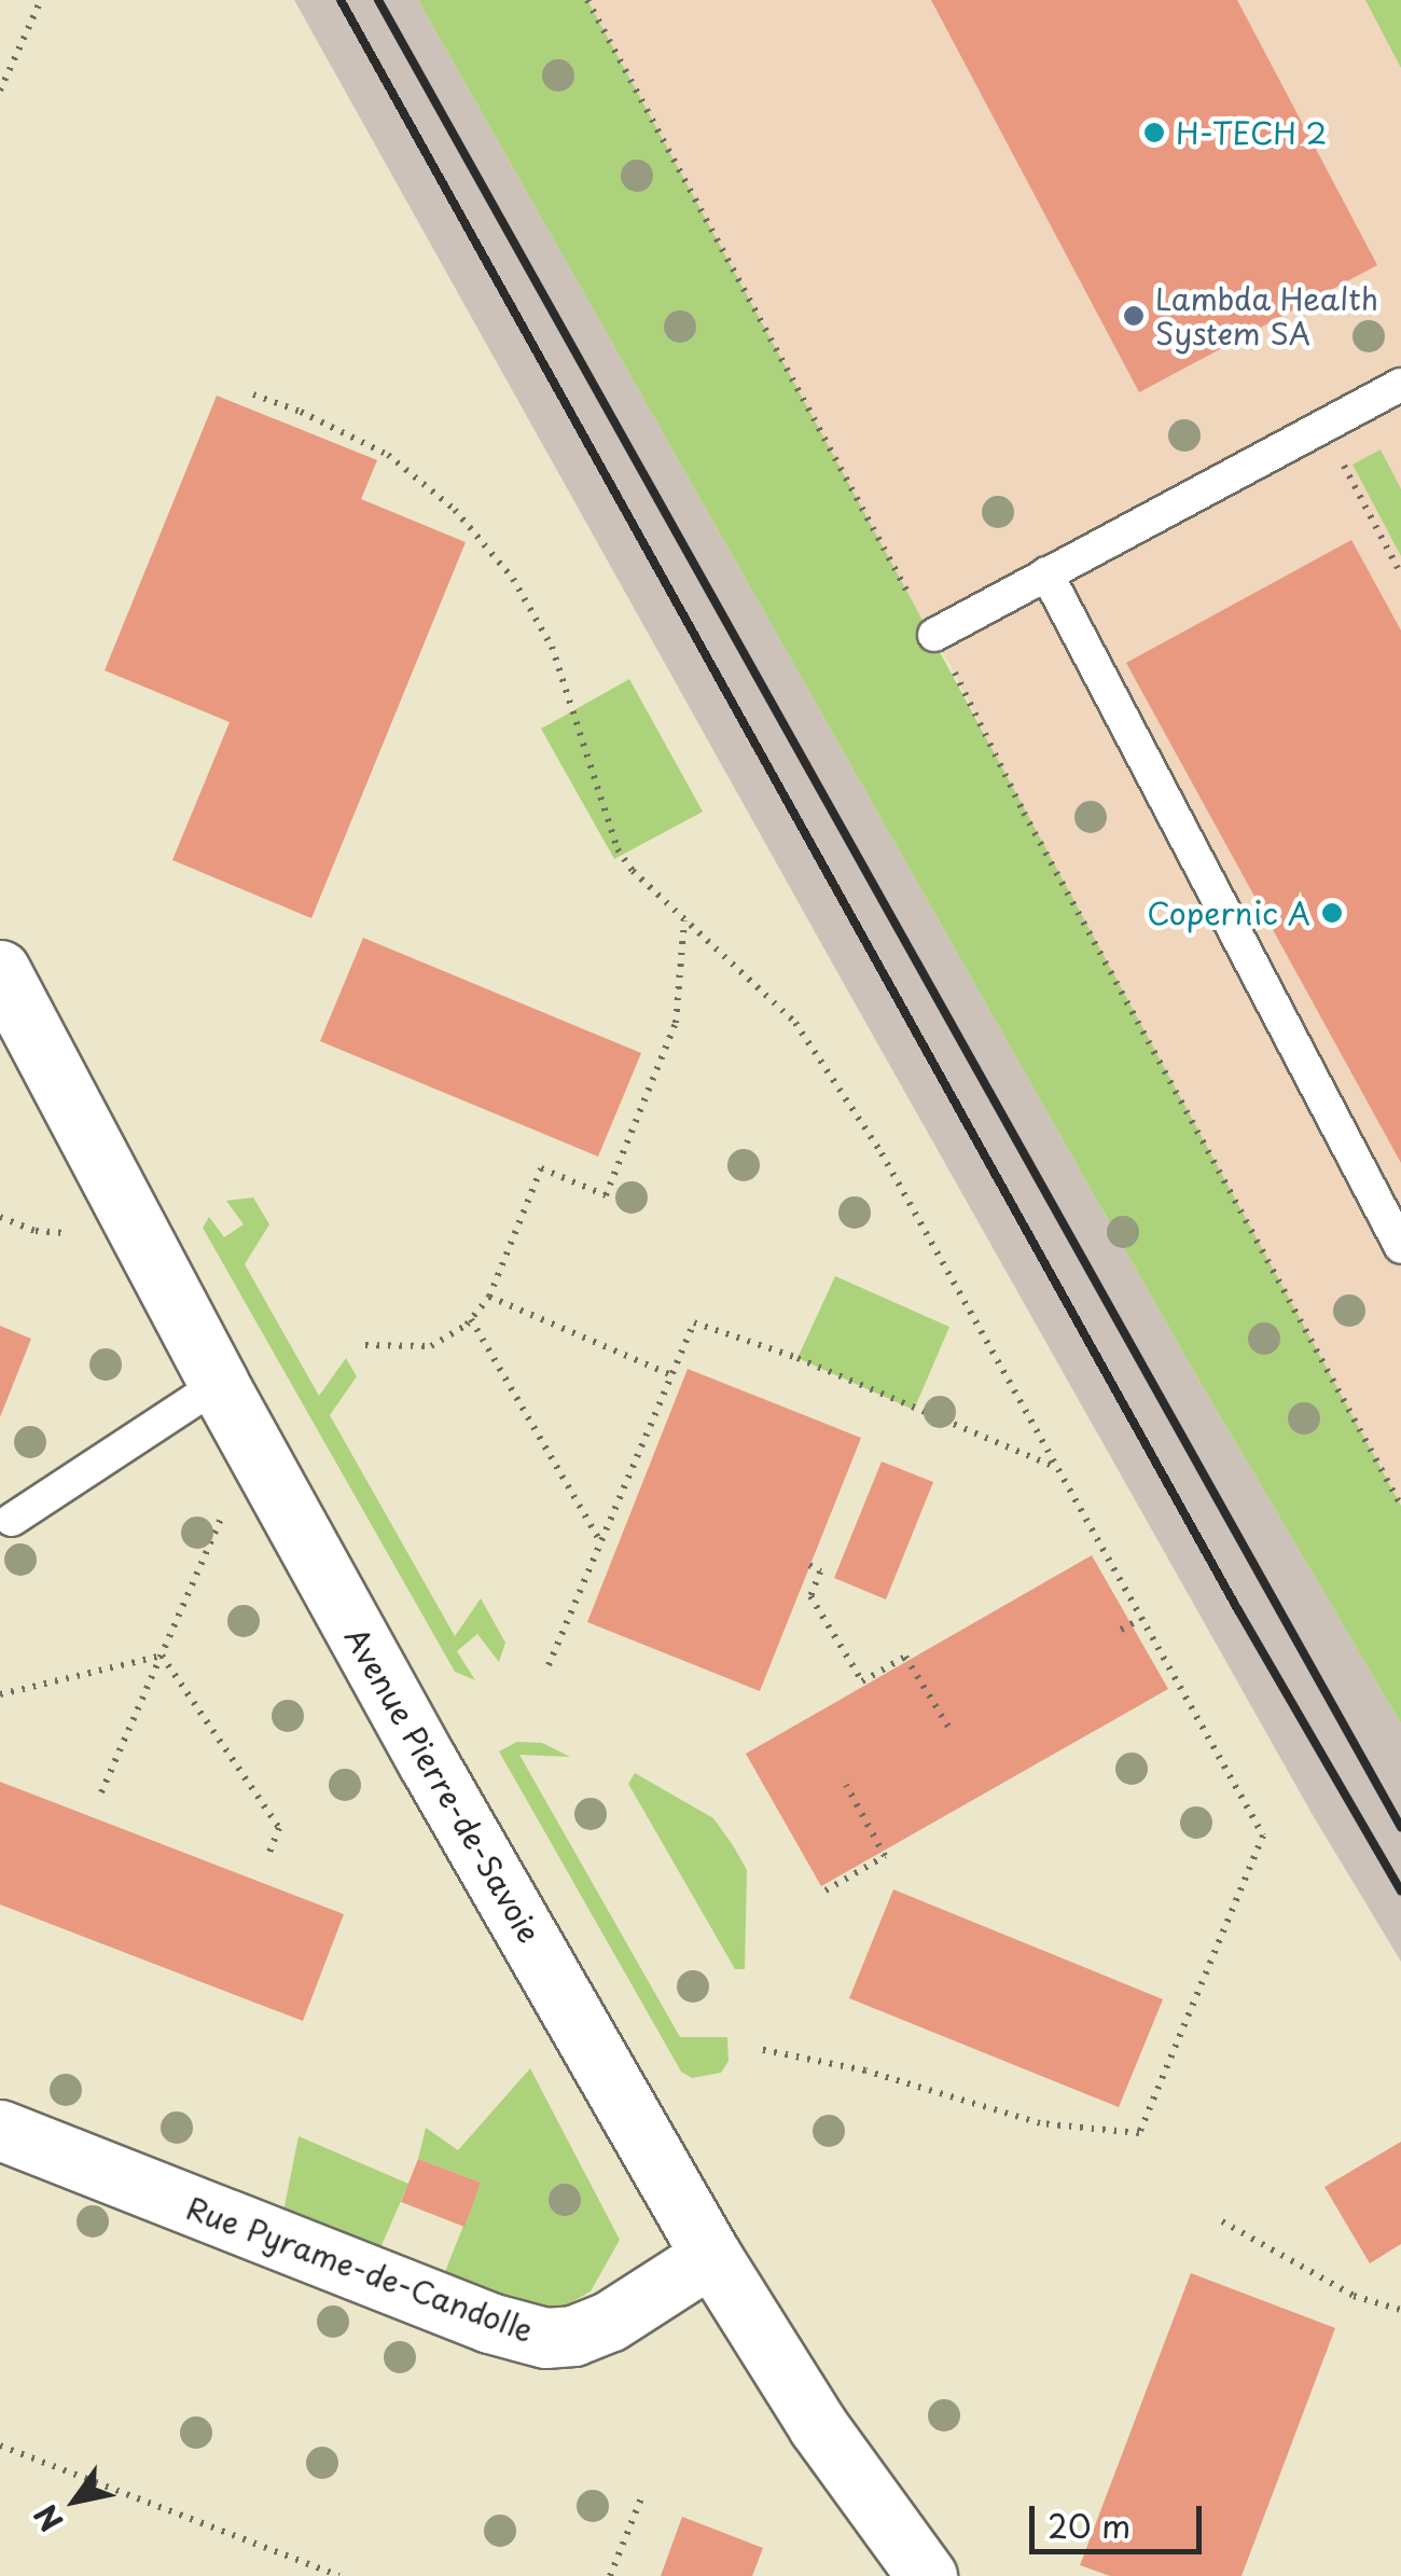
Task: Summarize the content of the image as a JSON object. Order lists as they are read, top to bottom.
{
  "streets": {
    "street": ["Avenue Pierre-de-Savoie", "Rue Pyrame-de-Candolle"]
  },
  "crossings": [
    ["Avenue Pierre-de-Savoie", "Rue Pyrame-de-Candolle"]
  ],
  "places": ["H-TECH 2", "Lambda Health System SA", "Copernic A"],
  "scale_bar": "20 m",
  "north": "bottom left"
}
